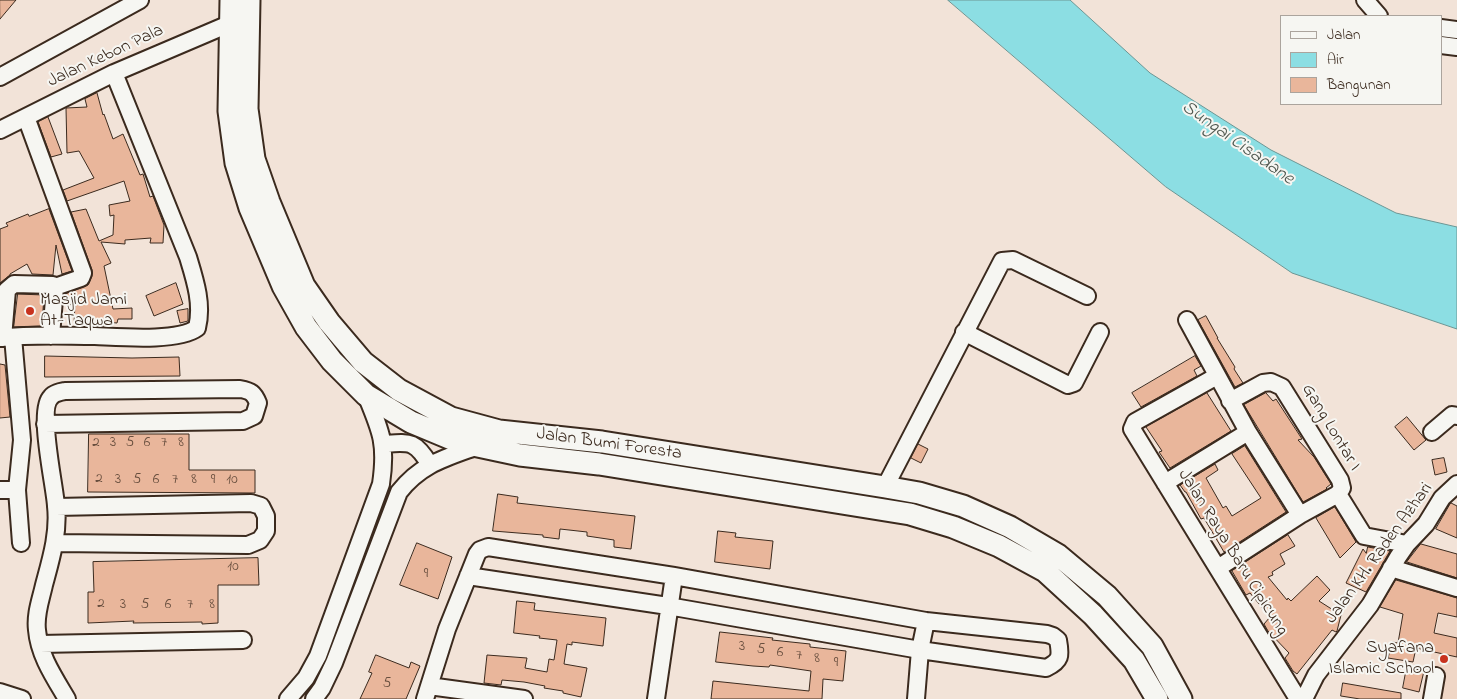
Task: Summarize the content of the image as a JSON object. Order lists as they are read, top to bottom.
{
  "streets": {
    "main road": ["Jalan Bumi Foresta"],
    "street": [
      "Jalan Kebon Pala",
      "Gang Lontar I",
      "Jalan Raya Baru Cipicung",
      "Jalan KH. Raden Azhari"
    ]
  },
  "crossings": [
    ["Jalan Kebon Pala", "Jalan Bumi Foresta"],
    ["Gang Lontar I", "Jalan Raya Baru Cipicung"]
  ],
  "water": ["Sungai Cisadane"],
  "places": ["Masjid Jami At-Taqwa", "Syafana Islamic School"],
  "house_numbers": [
    "2",
    "3",
    "5",
    "6",
    "7",
    "8",
    "2",
    "3",
    "5",
    "6",
    "7",
    "8",
    "9",
    "10",
    "10",
    "9",
    "2",
    "3",
    "5",
    "6",
    "7",
    "8",
    "3",
    "5",
    "6",
    "7",
    "8",
    "9",
    "5"
  ],
  "legend": ["Jalan", "Air", "Bangunan"]
}
